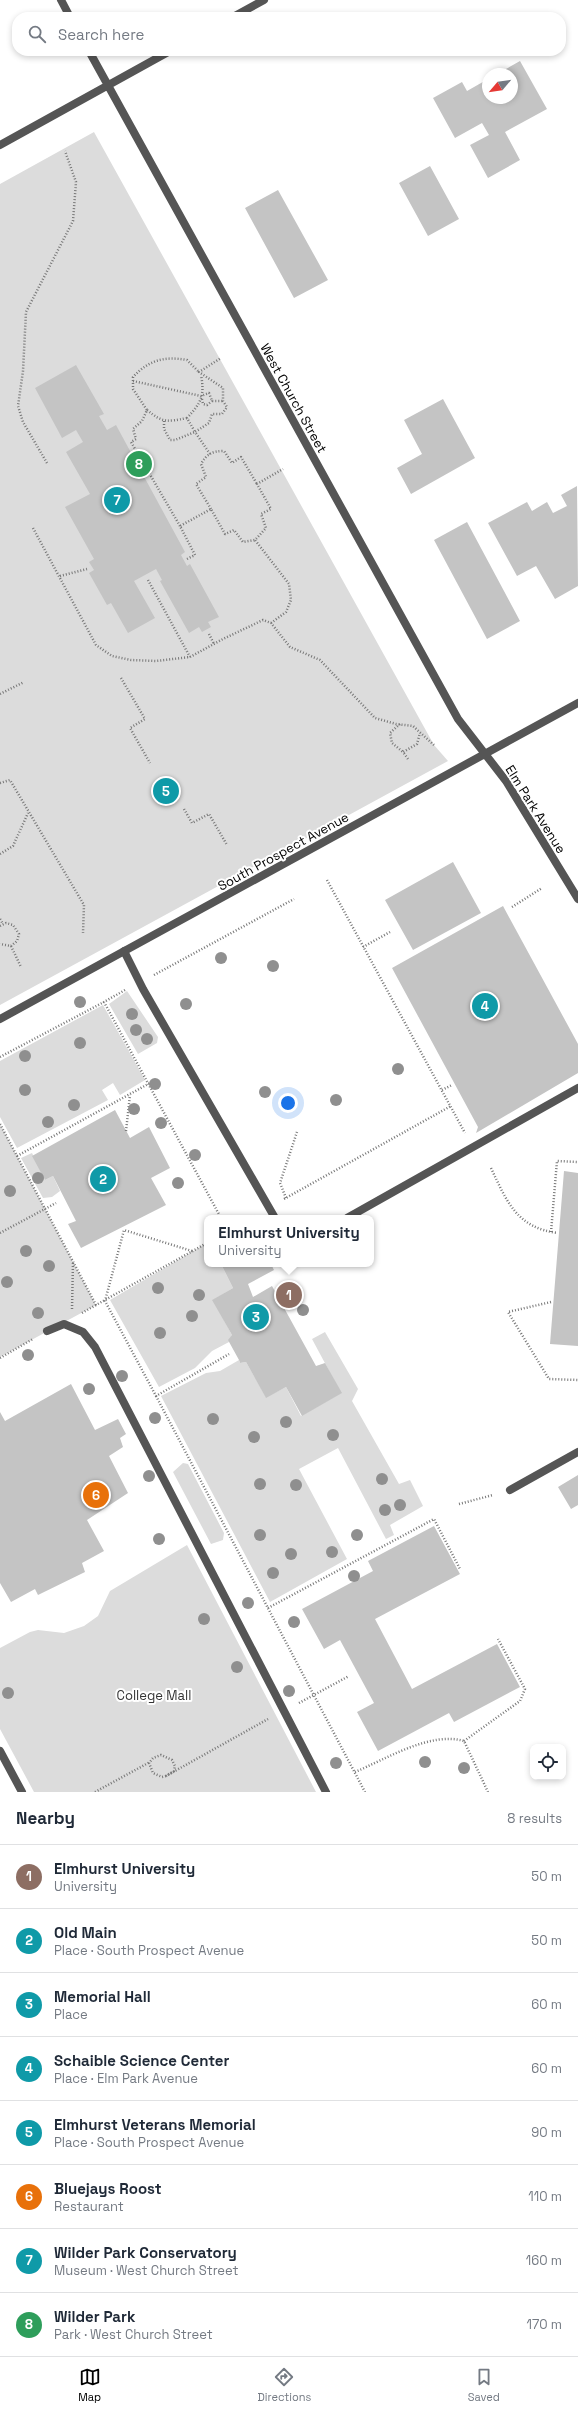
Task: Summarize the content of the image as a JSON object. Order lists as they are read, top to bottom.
{
  "streets": {
    "street": ["West Church Street", "Elm Park Avenue", "South Prospect Avenue"]
  },
  "crossings": [
    ["West Church Street", "Elm Park Avenue"],
    ["West Church Street", "South Prospect Avenue"],
    ["Elm Park Avenue", "South Prospect Avenue"]
  ],
  "parks": ["College Mall"],
  "north": "bottom left",
  "page": {
    "search": "Search here",
    "pins": [
      "8",
      "7",
      "5",
      "4",
      "2",
      "1",
      "3",
      "6"
    ],
    "popup": ["Elmhurst University", "University"],
    "heading": ["Nearby", "8 results"],
    "list": [
      {
        "mark": "1",
        "name": "Elmhurst University",
        "note": "University",
        "value": "50 m"
      },
      {
        "mark": "2",
        "name": "Old Main",
        "note": "Place · South Prospect Avenue",
        "value": "50 m"
      },
      {
        "mark": "3",
        "name": "Memorial Hall",
        "note": "Place",
        "value": "60 m"
      },
      {
        "mark": "4",
        "name": "Schaible Science Center",
        "note": "Place · Elm Park Avenue",
        "value": "60 m"
      },
      {
        "mark": "5",
        "name": "Elmhurst Veterans Memorial",
        "note": "Place · South Prospect Avenue",
        "value": "90 m"
      },
      {
        "mark": "6",
        "name": "Bluejays Roost",
        "note": "Restaurant",
        "value": "110 m"
      },
      {
        "mark": "7",
        "name": "Wilder Park Conservatory",
        "note": "Museum · West Church Street",
        "value": "160 m"
      },
      {
        "mark": "8",
        "name": "Wilder Park",
        "note": "Park · West Church Street",
        "value": "170 m"
      }
    ],
    "nav": ["Map", "Directions", "Saved"]
  }
}
